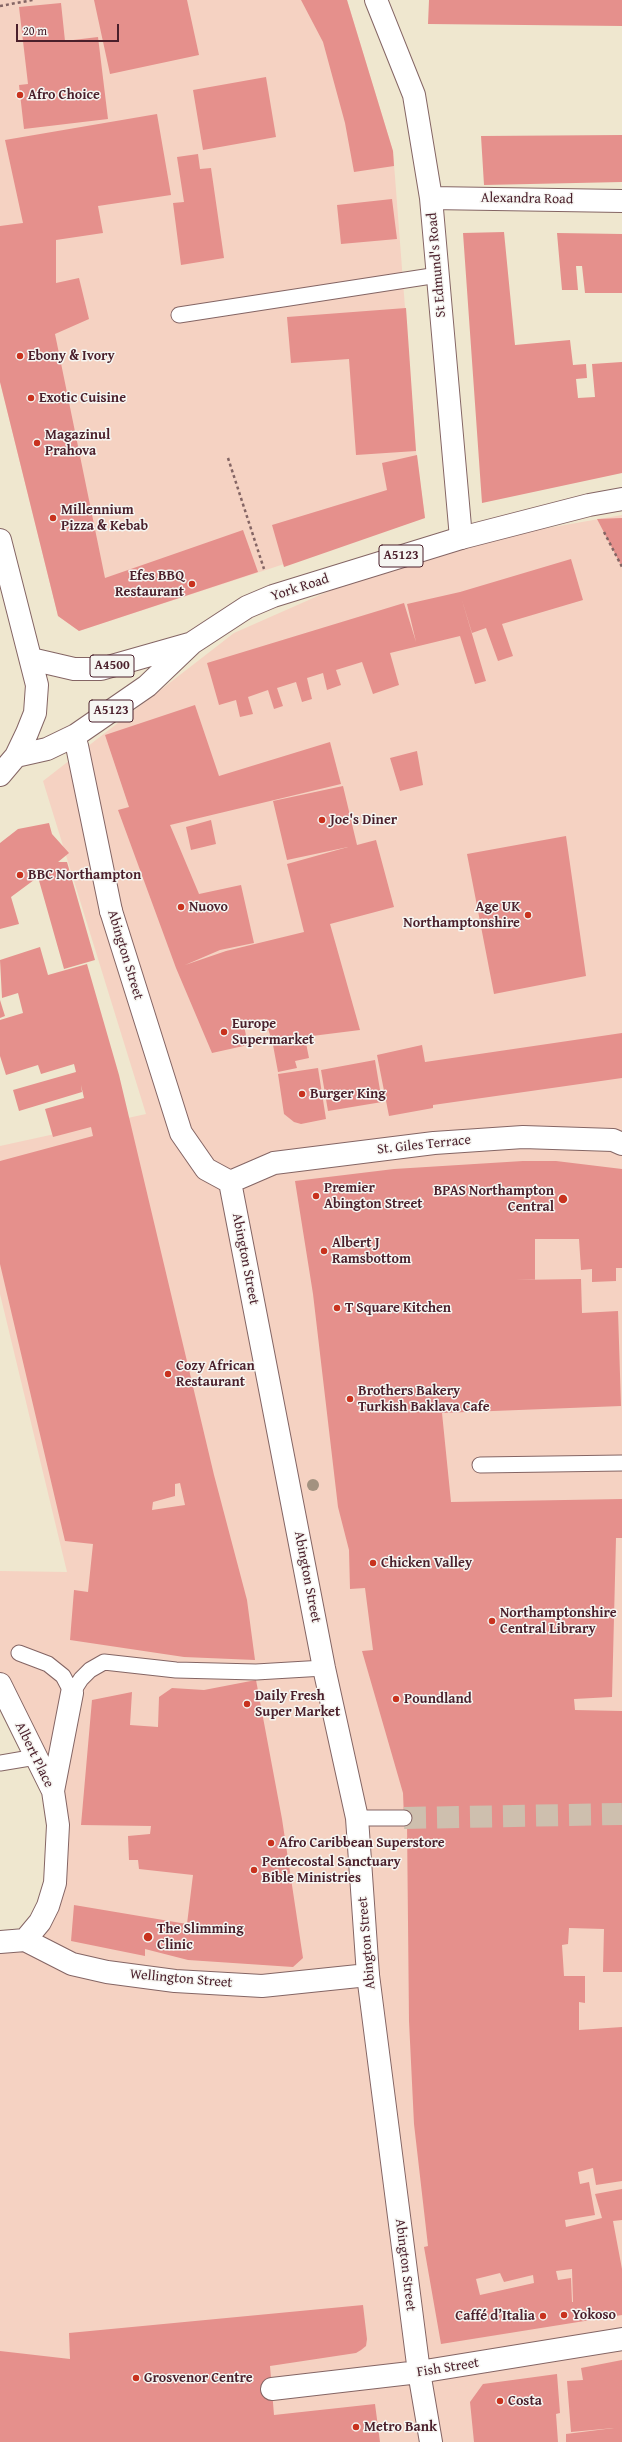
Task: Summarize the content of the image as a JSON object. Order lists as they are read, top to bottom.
{
  "streets": {
    "street": [
      "Alexandra Road",
      "St Edmund's Road",
      "A5123",
      "York Road",
      "A4500",
      "Abington Street",
      "St. Giles Terrace",
      "Albert Place",
      "Wellington Street",
      "Fish Street"
    ]
  },
  "crossings": [
    ["Alexandra Road", "St Edmund's Road"],
    ["St Edmund's Road", "York Road"],
    ["York Road", "A4500"],
    ["Abington Street", "St. Giles Terrace"],
    ["Abington Street", "Wellington Street"],
    ["Abington Street", "Fish Street"],
    ["Albert Place", "Wellington Street"]
  ],
  "places": [
    "Afro Choice",
    "Ebony & Ivory",
    "Exotic Cuisine",
    "Magazinul Prahova",
    "Millennium Pizza & Kebab",
    "Efes BBQ Restaurant",
    "Joe's Diner",
    "BBC Northampton",
    "Nuovo",
    "Age UK Northamptonshire",
    "Europe Supermarket",
    "Burger King",
    "Premier Abington Street",
    "BPAS Northampton Central",
    "Albert J Ramsbottom",
    "T Square Kitchen",
    "Cozy African Restaurant",
    "Brothers Bakery Turkish Baklava Cafe",
    "Chicken Valley",
    "Northamptonshire Central Library",
    "Poundland",
    "Daily Fresh Super Market",
    "Afro Caribbean Superstore",
    "Pentecostal Sanctuary Bible Ministries",
    "The Slimming Clinic",
    "Yokoso",
    "Caffé d’Italia",
    "Grosvenor Centre",
    "Costa",
    "Metro Bank"
  ],
  "scale_bar": "20 m"
}
